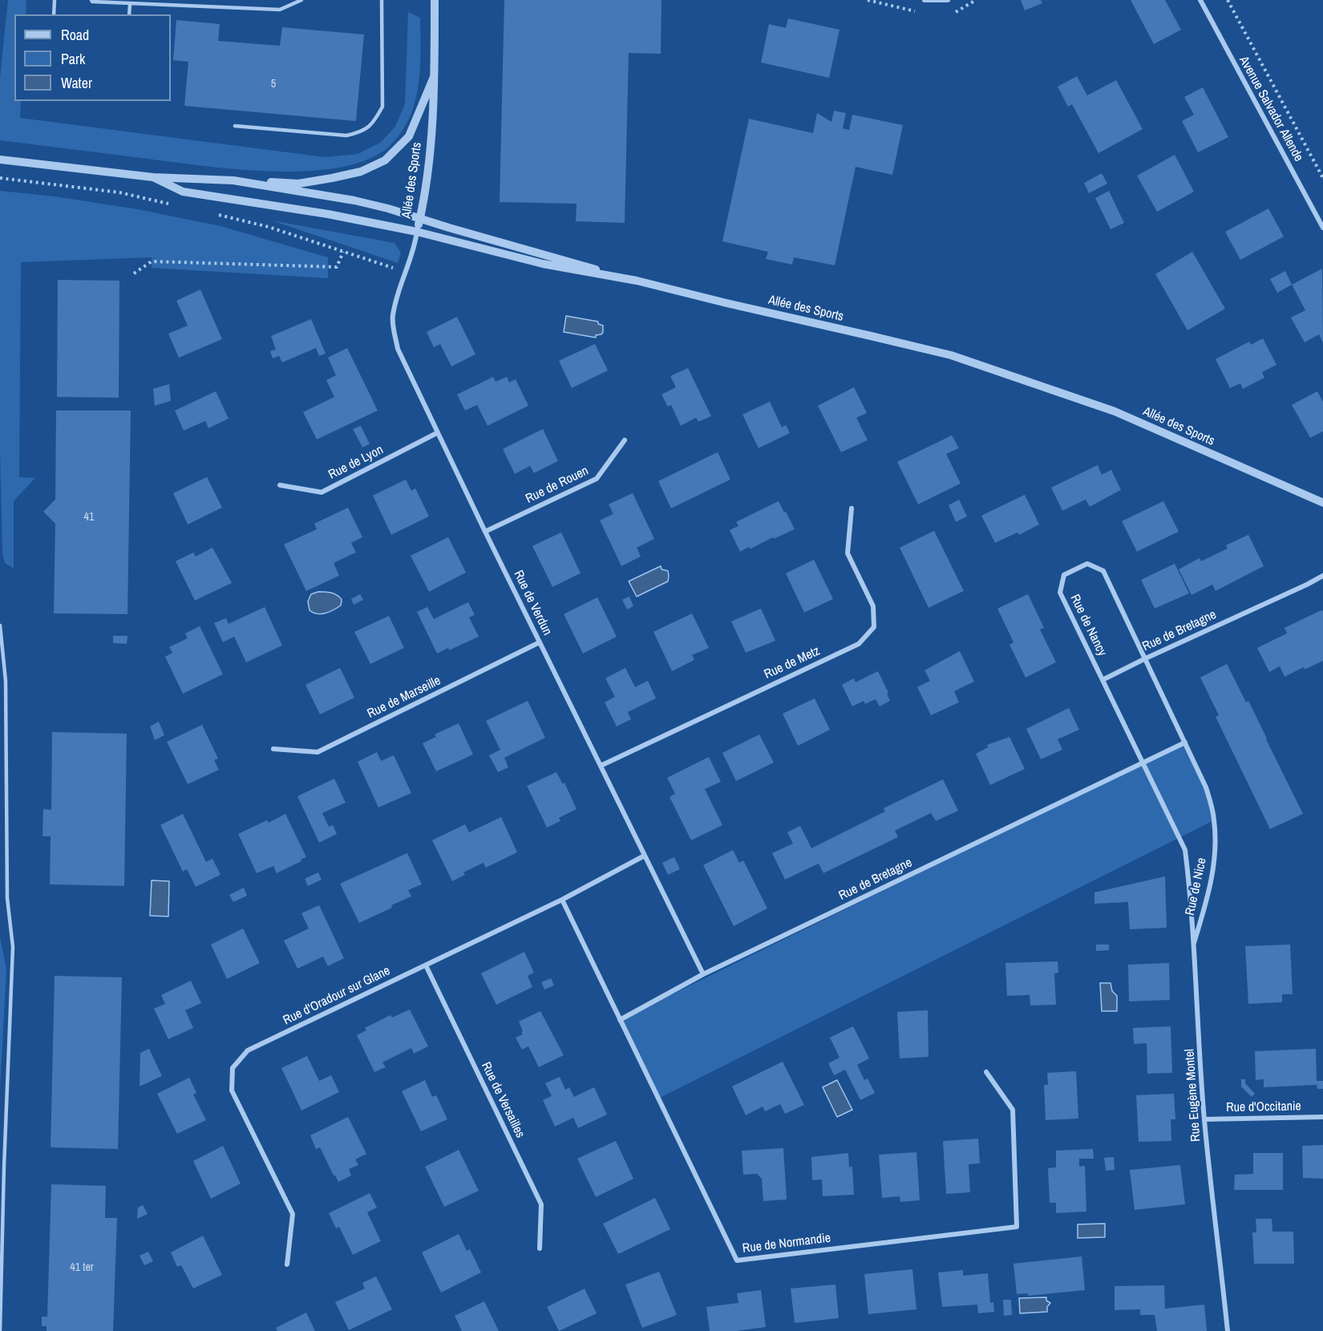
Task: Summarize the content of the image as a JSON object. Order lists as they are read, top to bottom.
{
  "streets": {
    "street": [
      "Avenue Salvador Allende",
      "Allée des Sports",
      "Rue de Lyon",
      "Rue de Rouen",
      "Rue de Verdun",
      "Rue de Nancy",
      "Rue de Bretagne",
      "Rue de Metz",
      "Rue de Marseille",
      "Rue de Nice",
      "Rue d'Oradour sur Glane",
      "Rue Eugène Montel",
      "Rue de Versailles",
      "Rue d'Occitanie",
      "Rue de Normandie"
    ]
  },
  "crossings": [
    ["Allée des Sports", "Rue de Verdun"],
    ["Rue de Lyon", "Rue de Verdun"],
    ["Rue de Rouen", "Rue de Verdun"],
    ["Rue de Verdun", "Rue de Bretagne"],
    ["Rue de Verdun", "Rue de Metz"],
    ["Rue de Verdun", "Rue de Marseille"],
    ["Rue de Verdun", "Rue d'Oradour sur Glane"],
    ["Rue de Nancy", "Rue de Bretagne"],
    ["Rue de Nancy", "Rue de Nice"],
    ["Rue de Bretagne", "Rue de Nice"],
    ["Rue de Bretagne", "Rue de Normandie"],
    ["Rue de Nice", "Rue Eugène Montel"],
    ["Rue d'Oradour sur Glane", "Rue de Versailles"],
    ["Rue d'Oradour sur Glane", "Rue de Normandie"],
    ["Rue Eugène Montel", "Rue d'Occitanie"]
  ],
  "house_numbers": ["5", "41", "41 ter"],
  "legend": ["Road", "Park", "Water"]
}
